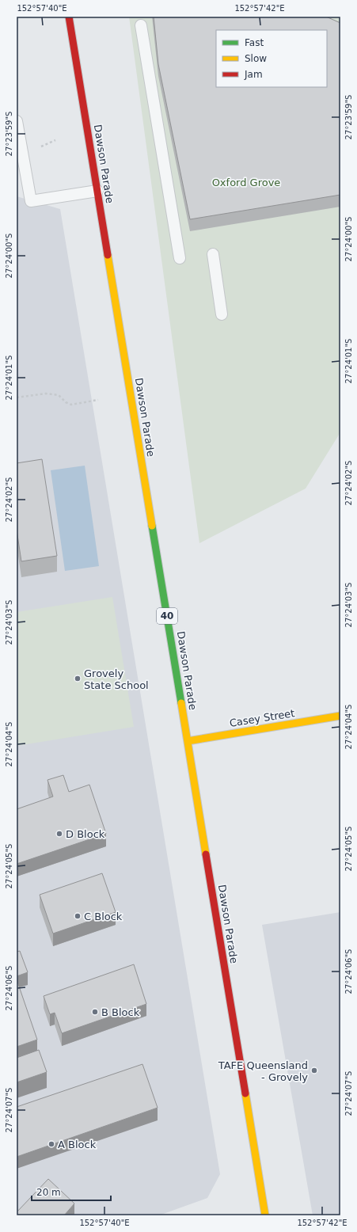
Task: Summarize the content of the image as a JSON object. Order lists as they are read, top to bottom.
{
  "streets": {
    "main road": ["Dawson Parade", "40", "Casey Street"]
  },
  "crossings": [
    ["Dawson Parade", "Casey Street"]
  ],
  "parks": ["Oxford Grove"],
  "places": [
    "Grovely State School",
    "D Block",
    "C Block",
    "B Block",
    "TAFE Queensland - Grovely",
    "A Block"
  ],
  "legend": ["Fast", "Slow", "Jam"],
  "scale_bar": "20 m",
  "coordinates": [
    "152°57'40\"E",
    "152°57'42\"E",
    "27°23'59\"S",
    "27°24'00\"S",
    "27°24'01\"S",
    "27°24'02\"S",
    "27°24'03\"S",
    "27°24'04\"S",
    "27°24'05\"S",
    "27°24'06\"S",
    "27°24'07\"S"
  ]
}
